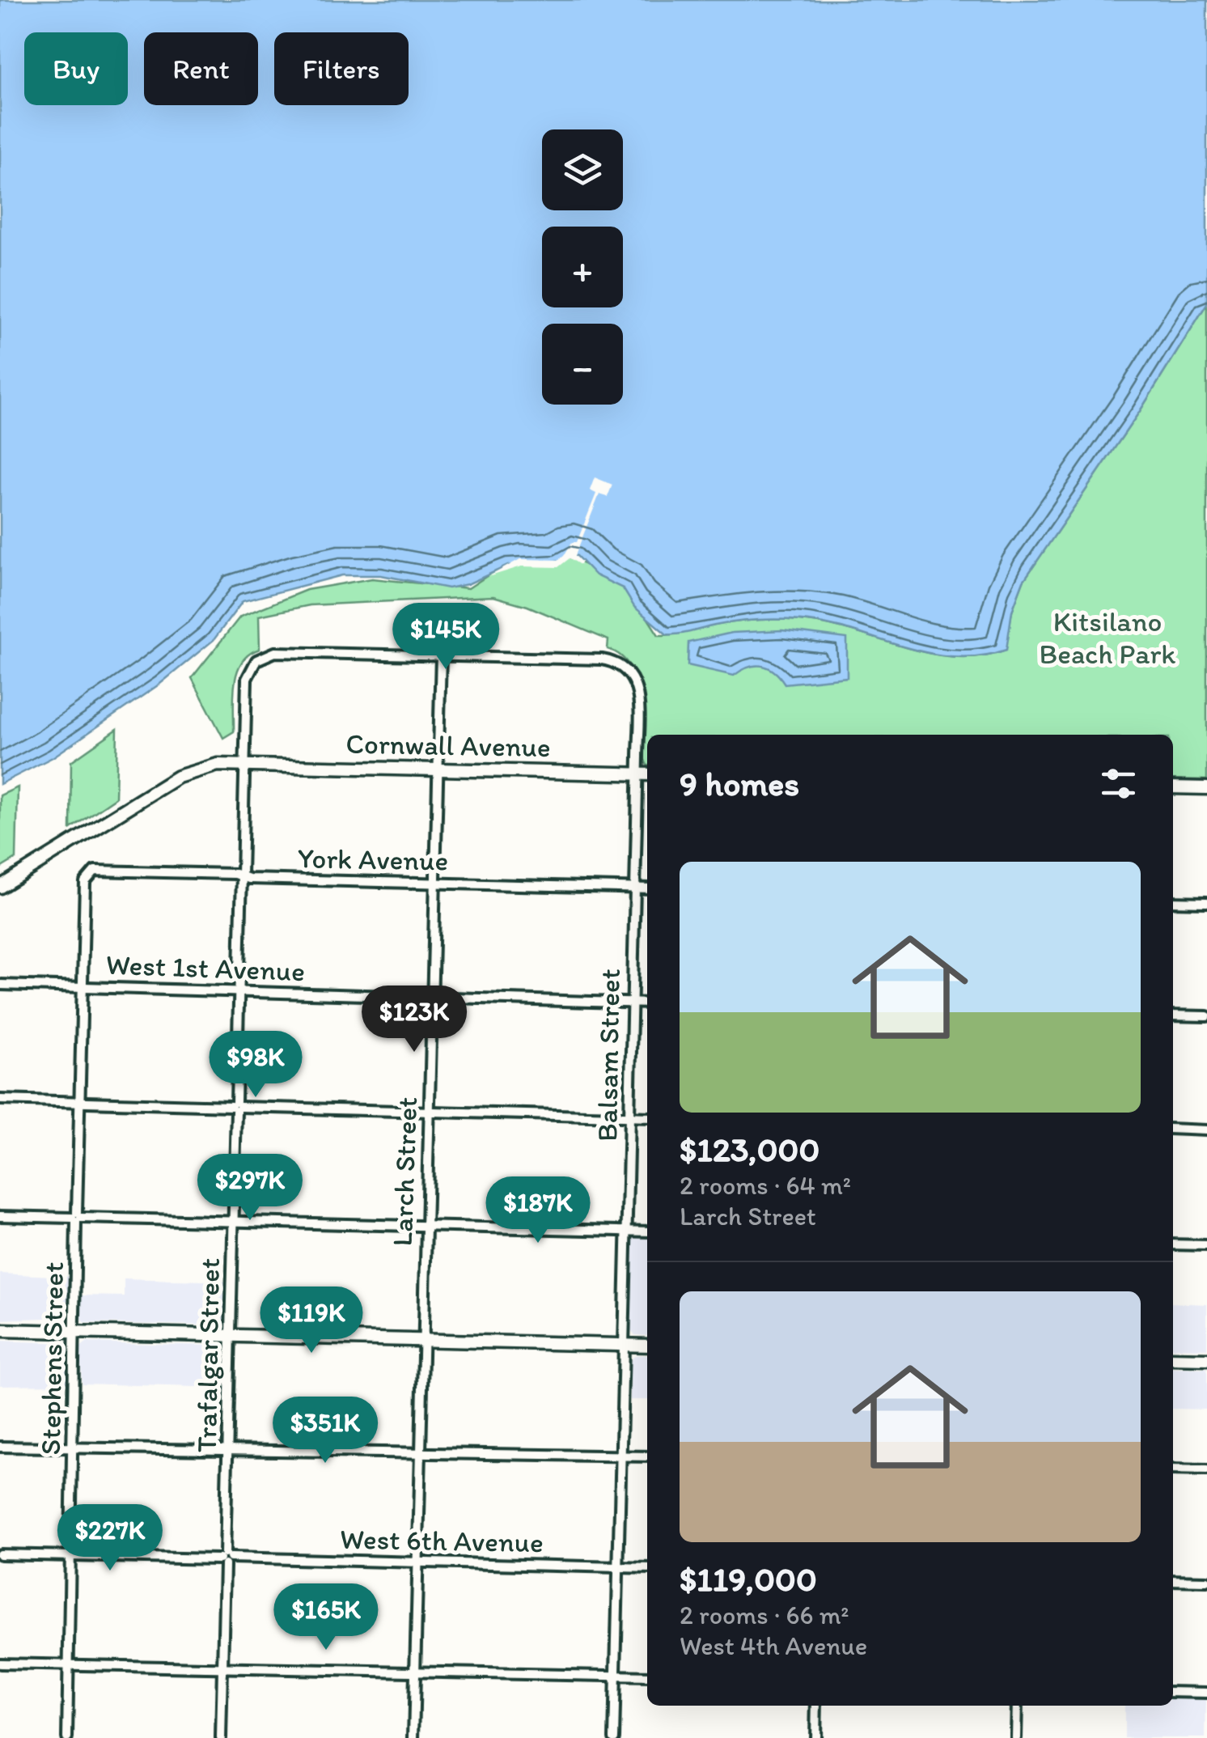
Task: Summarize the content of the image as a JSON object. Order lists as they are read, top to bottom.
{
  "streets": {
    "main road": ["Cornwall Avenue"],
    "street": [
      "York Avenue",
      "West 1st Avenue",
      "Balsam Street",
      "Larch Street",
      "Trafalgar Street",
      "Stephens Street",
      "West 6th Avenue"
    ]
  },
  "crossings": [
    ["Cornwall Avenue", "Balsam Street"],
    ["Cornwall Avenue", "Larch Street"],
    ["Cornwall Avenue", "Trafalgar Street"],
    ["York Avenue", "Balsam Street"],
    ["York Avenue", "Larch Street"],
    ["York Avenue", "Trafalgar Street"],
    ["York Avenue", "Stephens Street"],
    ["West 1st Avenue", "Balsam Street"],
    ["West 1st Avenue", "Larch Street"],
    ["West 1st Avenue", "Trafalgar Street"],
    ["West 1st Avenue", "Stephens Street"],
    ["Balsam Street", "Larch Street"],
    ["Balsam Street", "Trafalgar Street"],
    ["Balsam Street", "West 6th Avenue"],
    ["Larch Street", "Trafalgar Street"],
    ["Larch Street", "West 6th Avenue"],
    ["Trafalgar Street", "West 6th Avenue"],
    ["Stephens Street", "West 6th Avenue"]
  ],
  "parks": ["Kitsilano Beach Park"],
  "page": {
    "chip": ["Buy", "Rent", "Filters"],
    "map_buttons": ["+", "−"],
    "price": [
      "$145K",
      "$123K",
      "$98K",
      "$297K",
      "$187K",
      "$119K",
      "$351K",
      "$227K",
      "$165K"
    ],
    "heading": "9 homes",
    "list": [
      {
        "name": "$123,000",
        "note": "2 rooms · 64 m² · Larch Street"
      },
      {
        "name": "$119,000",
        "note": "2 rooms · 66 m² · West 4th Avenue"
      }
    ]
  }
}
